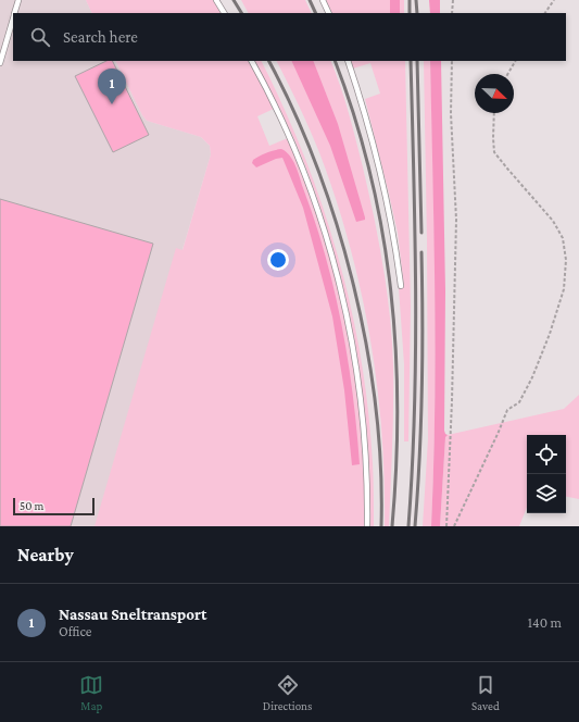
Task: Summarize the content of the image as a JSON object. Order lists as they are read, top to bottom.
{
  "scale_bar": "50 m",
  "north": "bottom right",
  "page": {
    "search": "Search here",
    "pins": "1",
    "scale": "50 m",
    "heading": "Nearby",
    "list": [
      {
        "mark": "1",
        "name": "Nassau Sneltransport",
        "note": "Office",
        "value": "140 m"
      }
    ],
    "nav": ["Map", "Directions", "Saved"]
  }
}
